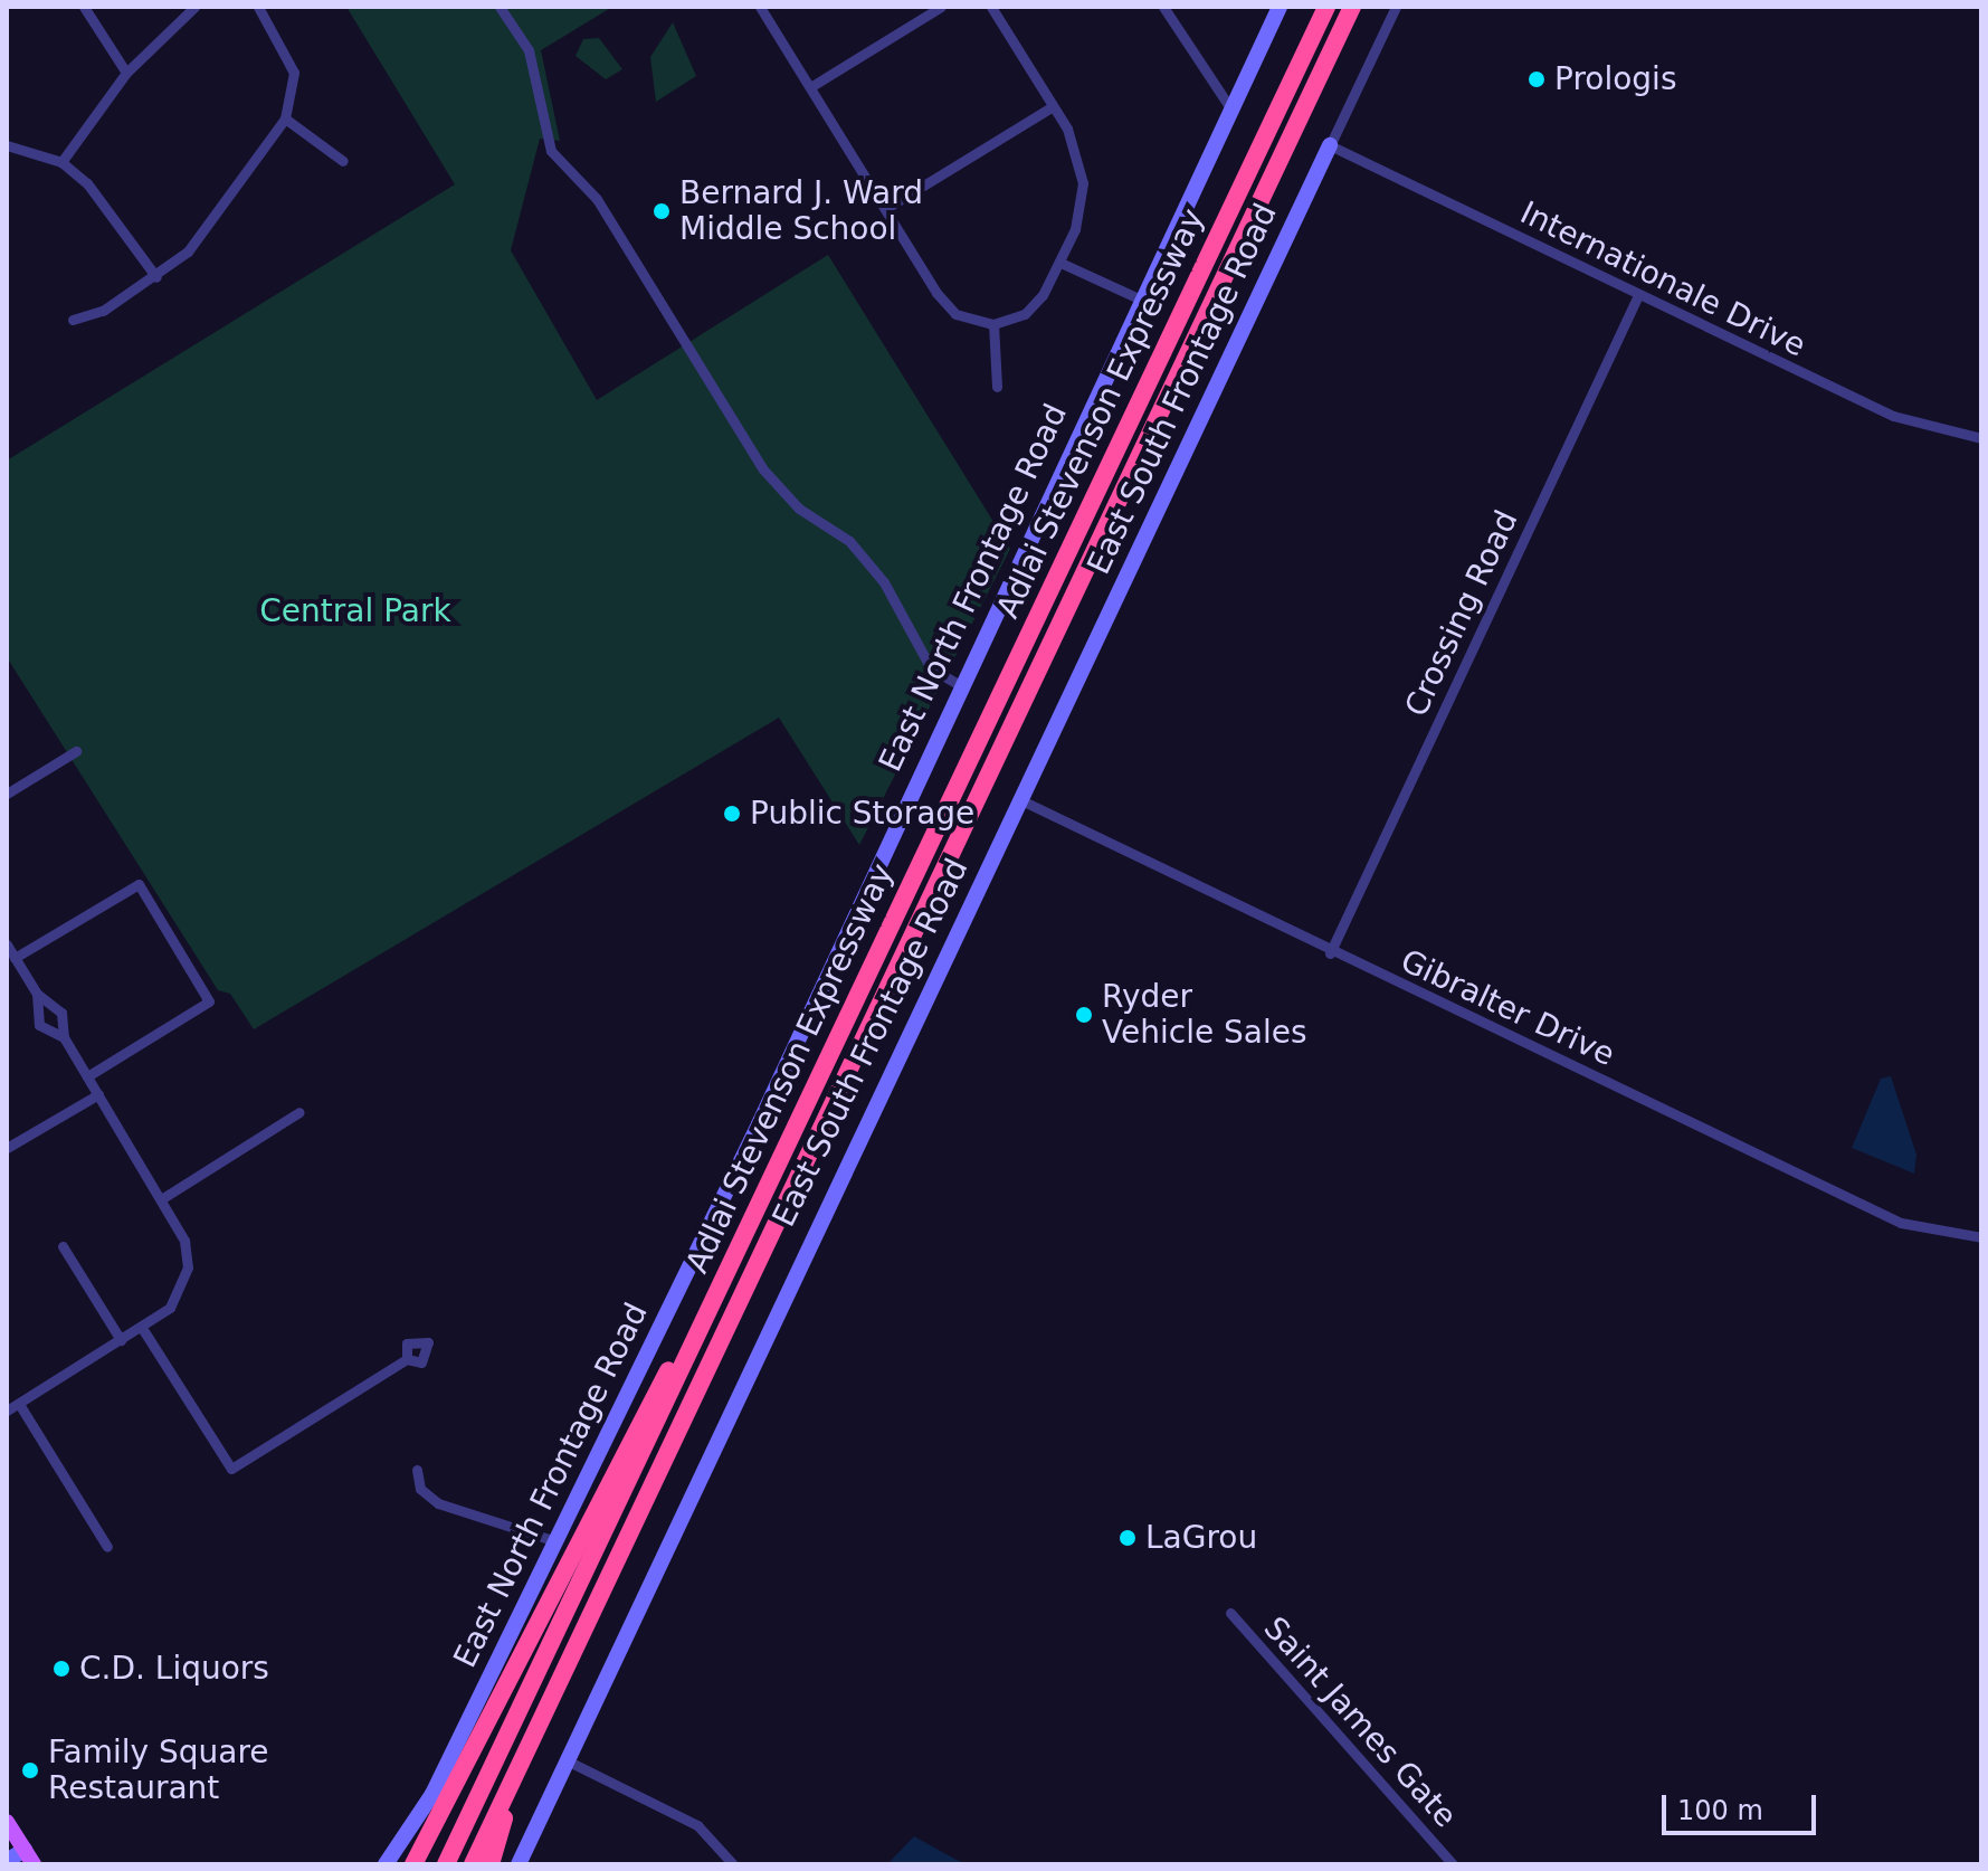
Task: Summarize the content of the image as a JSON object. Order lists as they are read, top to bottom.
{
  "streets": {
    "highway": ["Adlai Stevenson Expressway"],
    "street": [
      "Internationale Drive",
      "East South Frontage Road",
      "East North Frontage Road",
      "Crossing Road",
      "Gibralter Drive",
      "Saint James Gate"
    ]
  },
  "crossings": [
    ["Internationale Drive", "East South Frontage Road"],
    ["Internationale Drive", "Crossing Road"],
    ["East South Frontage Road", "Gibralter Drive"],
    ["Crossing Road", "Gibralter Drive"]
  ],
  "parks": ["Central Park"],
  "places": [
    "Prologis",
    "Bernard J. Ward Middle School",
    "Public Storage",
    "Ryder Vehicle Sales",
    "LaGrou",
    "C.D. Liquors",
    "Family Square Restaurant"
  ],
  "scale_bar": "100 m"
}
